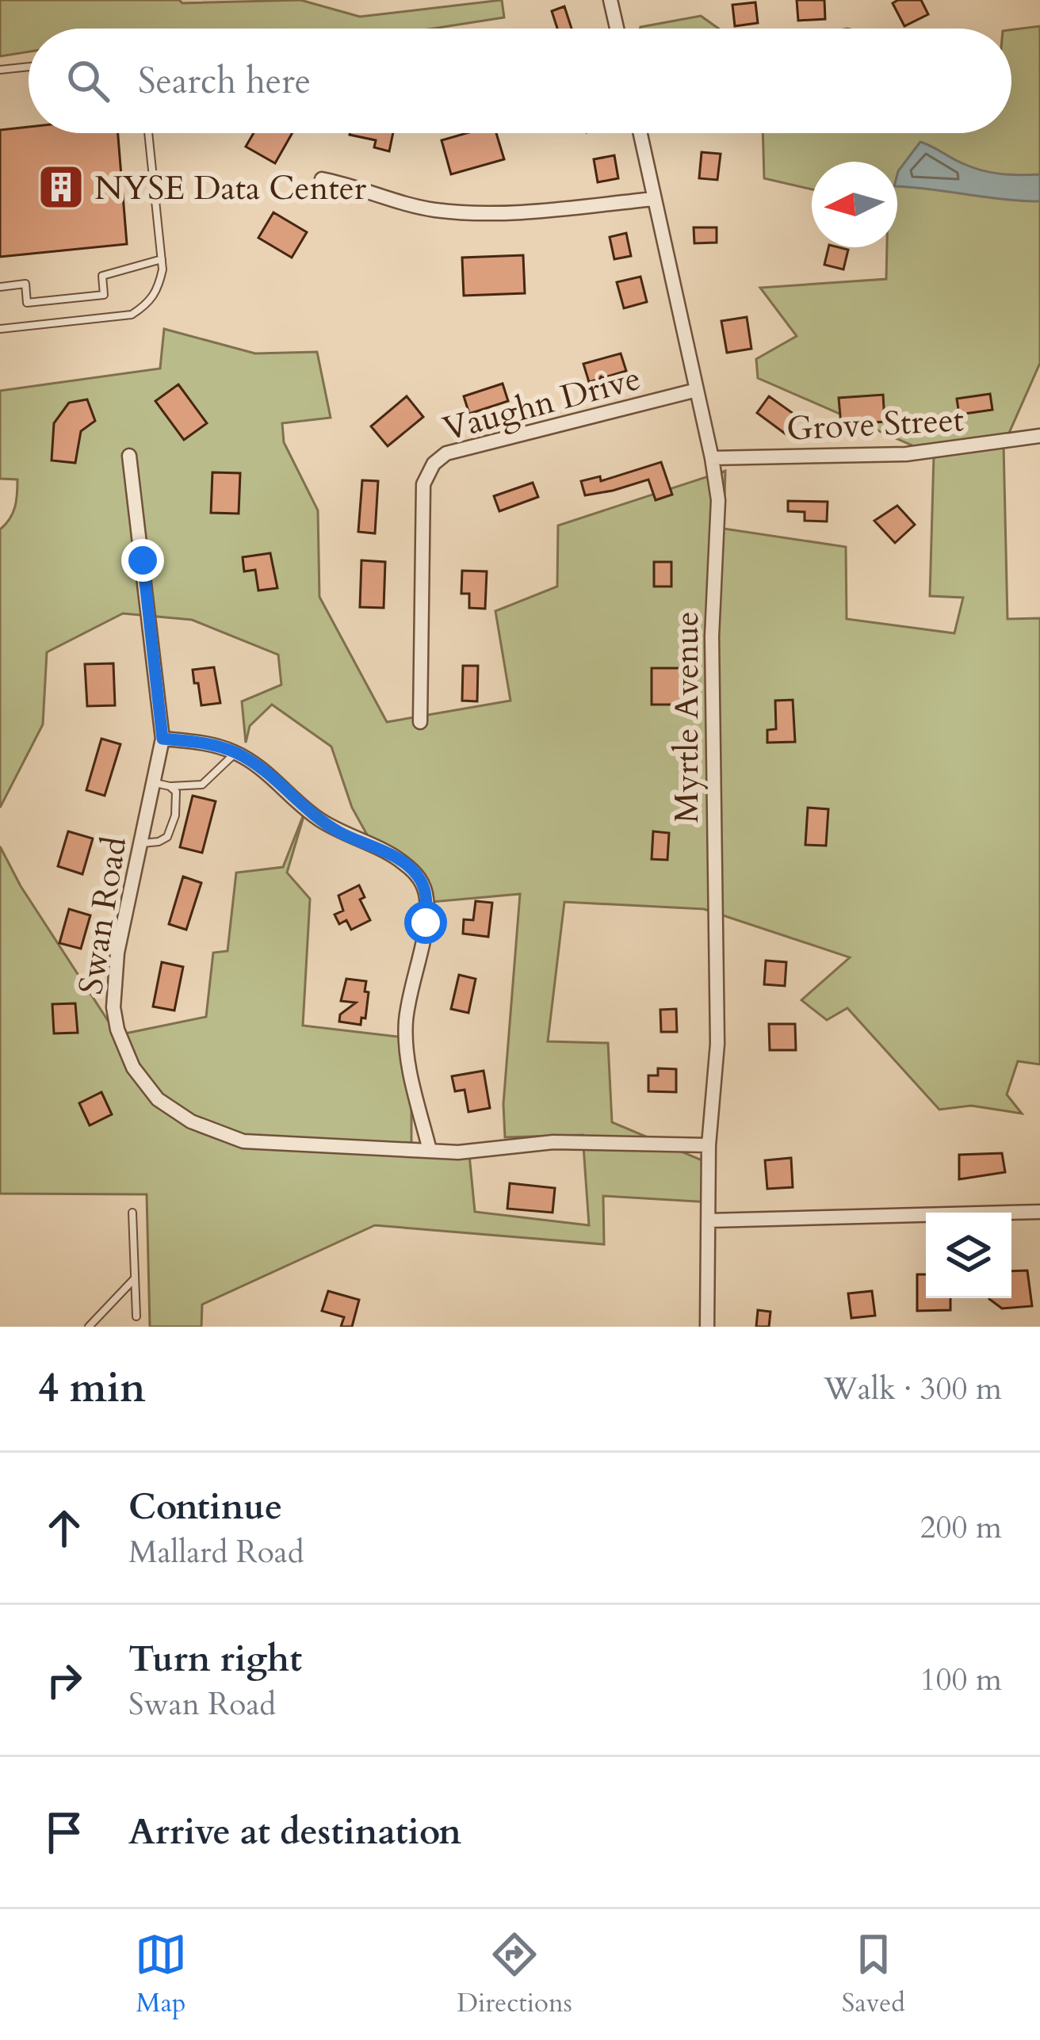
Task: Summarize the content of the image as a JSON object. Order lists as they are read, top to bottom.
{
  "streets": {
    "street": [
      "Vaughn Drive",
      "Grove Street",
      "Myrtle Avenue",
      "Swan Road"
    ]
  },
  "crossings": [
    ["Vaughn Drive", "Myrtle Avenue"],
    ["Grove Street", "Myrtle Avenue"],
    ["Myrtle Avenue", "Swan Road"]
  ],
  "places": {
    "building": ["NYSE Data Center"]
  },
  "north": "left",
  "page": {
    "search": "Search here",
    "heading": ["4 min", "Walk · 300 m"],
    "list": [
      ["Continue", "Mallard Road", "200 m"],
      ["Turn right", "Swan Road", "100 m"],
      "Arrive at destination"
    ],
    "nav": ["Map", "Directions", "Saved"]
  }
}
